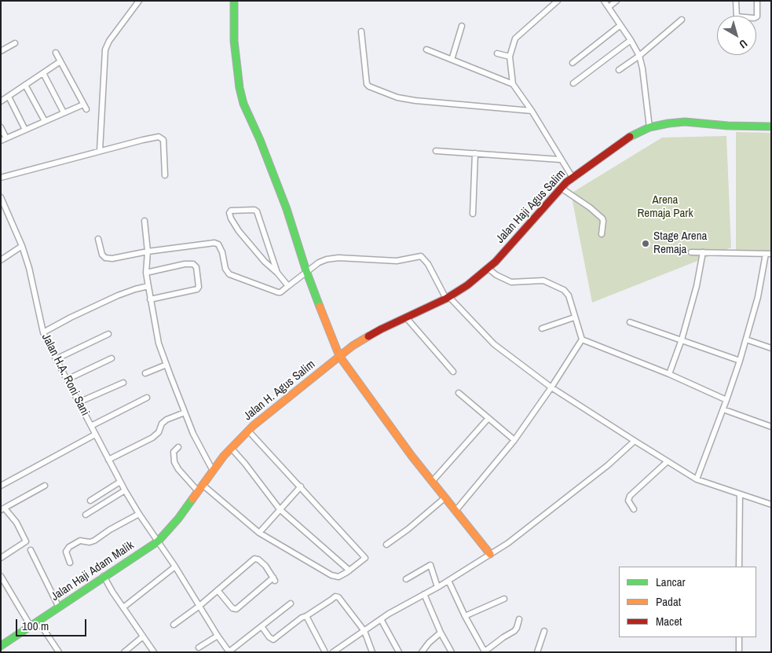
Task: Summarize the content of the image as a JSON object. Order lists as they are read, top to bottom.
{
  "streets": {
    "main road": ["Jalan Haji Agus Salim", "Jalan H. Agus Salim", "Jalan Haji Adam Malik"],
    "street": ["Jalan H.A. Roni Sani"]
  },
  "crossings": [
    ["Jalan Haji Agus Salim", "Jalan H. Agus Salim"],
    ["Jalan H.A. Roni Sani", "Jalan H. Agus Salim"],
    ["Jalan H.A. Roni Sani", "Jalan Haji Adam Malik"],
    ["Jalan H. Agus Salim", "Jalan Haji Adam Malik"]
  ],
  "parks": ["Arena Remaja Park"],
  "places": ["Stage Arena Remaja"],
  "legend": ["Lancar", "Padat", "Macet"],
  "scale_bar": "100 m",
  "north": "bottom right"
}
